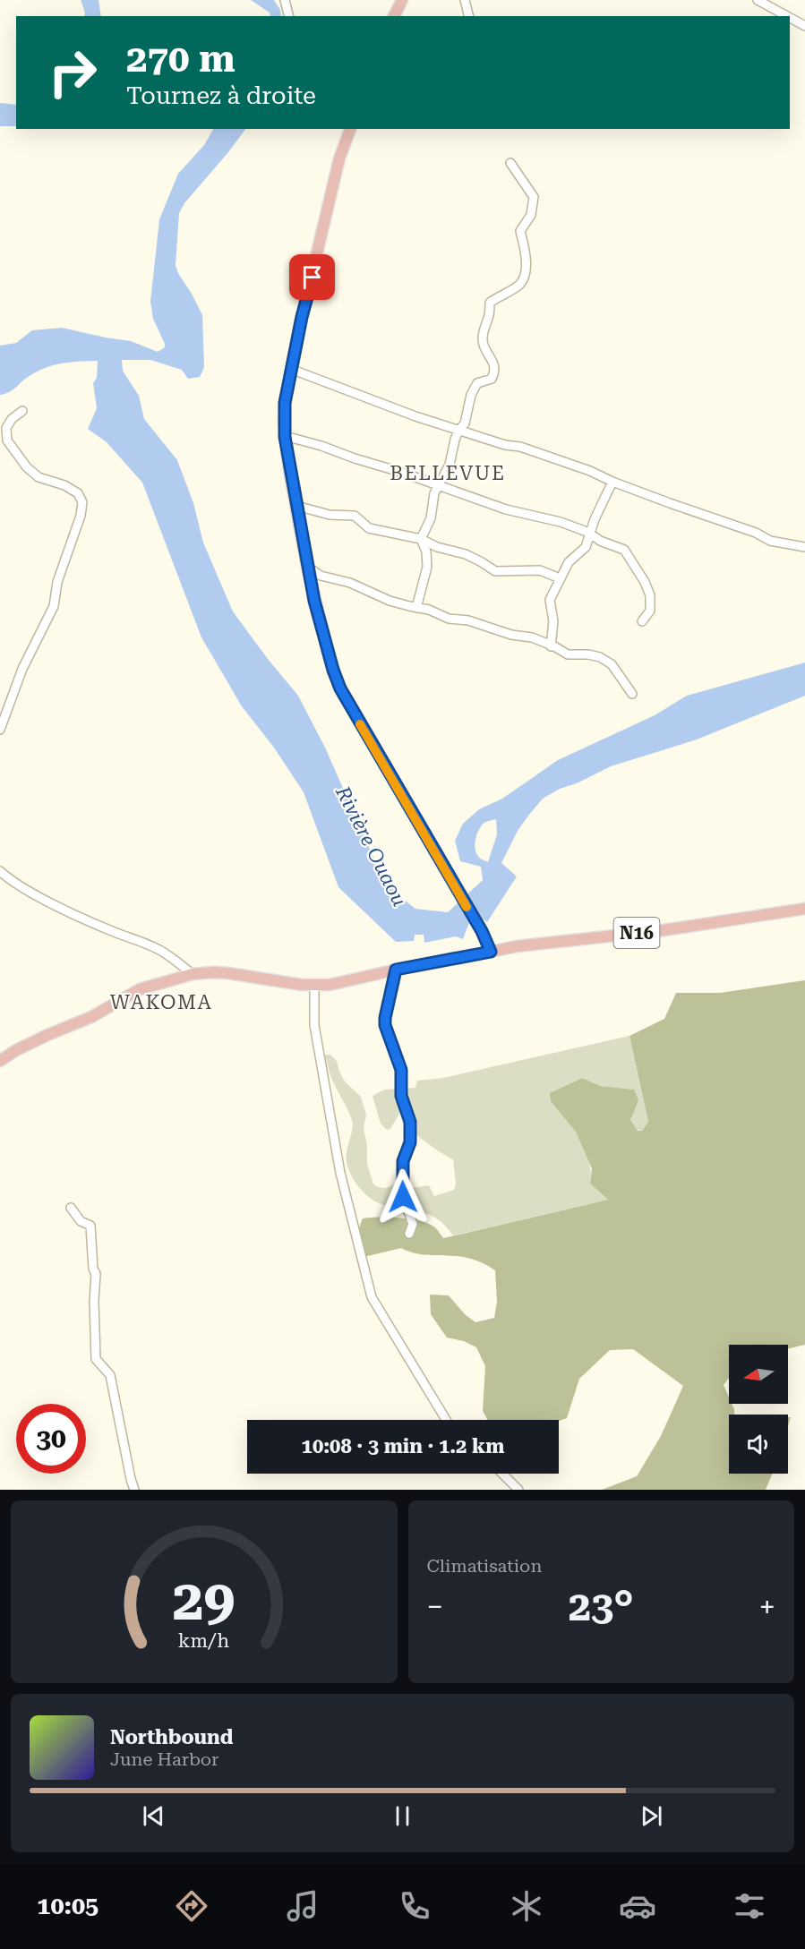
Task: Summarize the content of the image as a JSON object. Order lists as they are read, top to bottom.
{
  "streets": {
    "main road": ["N16"]
  },
  "districts": ["BELLEVUE", "WAKOMA"],
  "water": ["Rivière Ouaou"],
  "north": "left",
  "page": {
    "turn": ["270 m", "Tournez à droite"],
    "limit": "30",
    "trip": "10:08 · 3 min · 1.2 km",
    "tile": "Climatisation",
    "heat": ["−", "23°", "+"],
    "song": ["Northbound", "June Harbor"],
    "tabs": "10:05",
    "gauge": ["29", "km/h"]
  }
}
